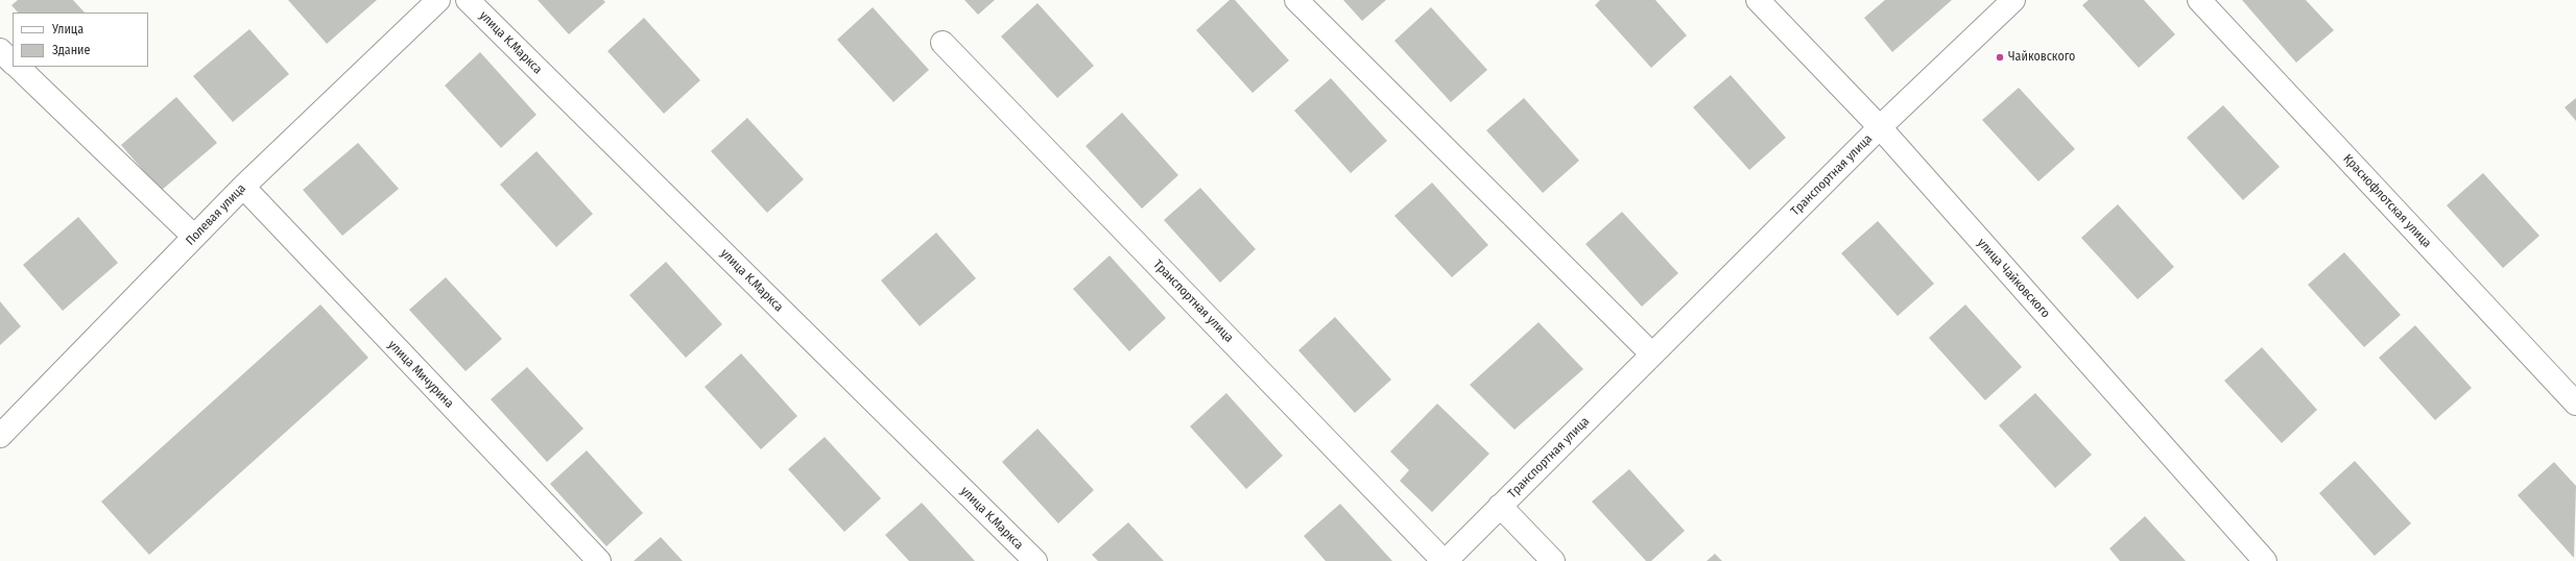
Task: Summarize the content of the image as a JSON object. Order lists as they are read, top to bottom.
{
  "streets": {
    "street": [
      "улица К.Маркса",
      "Транспортная улица",
      "Краснофлотская улица",
      "Полевая улица",
      "улица Чайковского",
      "улица Мичурина"
    ]
  },
  "crossings": [
    ["Транспортная улица", "улица Чайковского"],
    ["Полевая улица", "улица Мичурина"]
  ],
  "places": ["Чайковского"],
  "legend": ["Улица", "Здание"]
}
